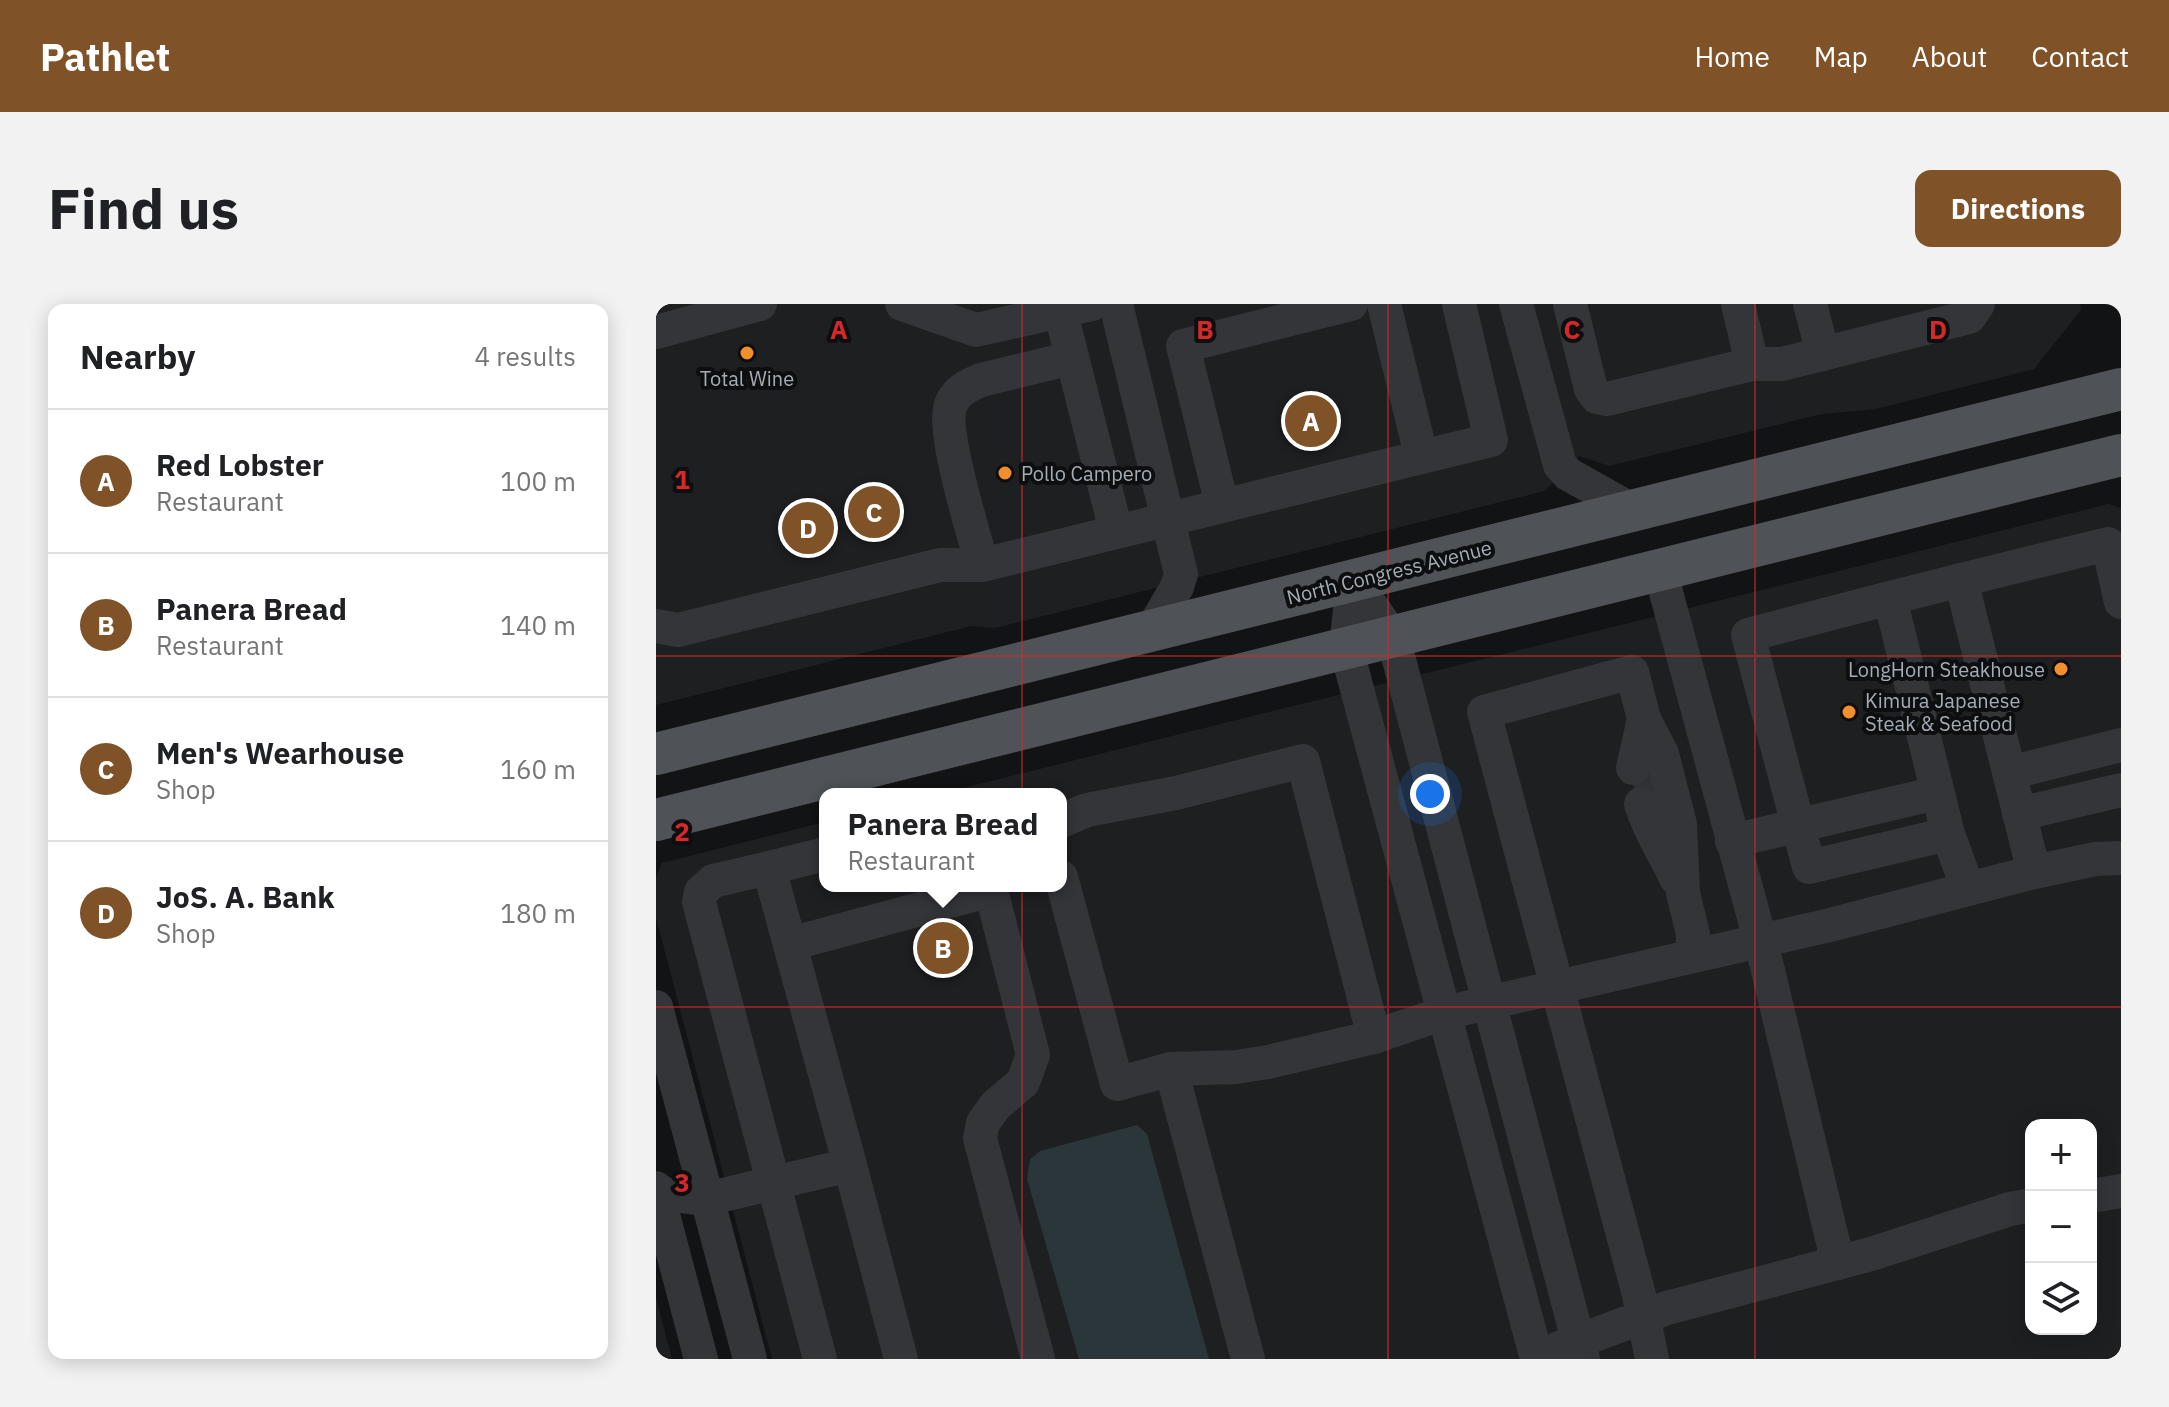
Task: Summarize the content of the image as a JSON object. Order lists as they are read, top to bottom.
{
  "streets": {
    "main road": ["North Congress Avenue"]
  },
  "places": [
    "Total Wine",
    "Pollo Campero",
    "LongHorn Steakhouse",
    "Kimura Japanese Steak & Seafood"
  ],
  "page": {
    "header": "Pathlet",
    "nav": [
      "Home",
      "Map",
      "About",
      "Contact"
    ],
    "buttons": "Directions",
    "title": "Find us",
    "heading": ["Nearby", "4 results"],
    "pins": [
      "A",
      "C",
      "D",
      "B"
    ],
    "list": [
      {
        "mark": "A",
        "name": "Red Lobster",
        "note": "Restaurant",
        "value": "100 m"
      },
      {
        "mark": "B",
        "name": "Panera Bread",
        "note": "Restaurant",
        "value": "140 m"
      },
      {
        "mark": "C",
        "name": "Men's Wearhouse",
        "note": "Shop",
        "value": "160 m"
      },
      {
        "mark": "D",
        "name": "JoS. A. Bank",
        "note": "Shop",
        "value": "180 m"
      }
    ],
    "popup": ["Panera Bread", "Restaurant"],
    "map_buttons": ["+", "−"]
  },
  "grid": {
    "columns": [
      "A",
      "B",
      "C",
      "D"
    ],
    "rows": ["1", "2", "3"]
  }
}
